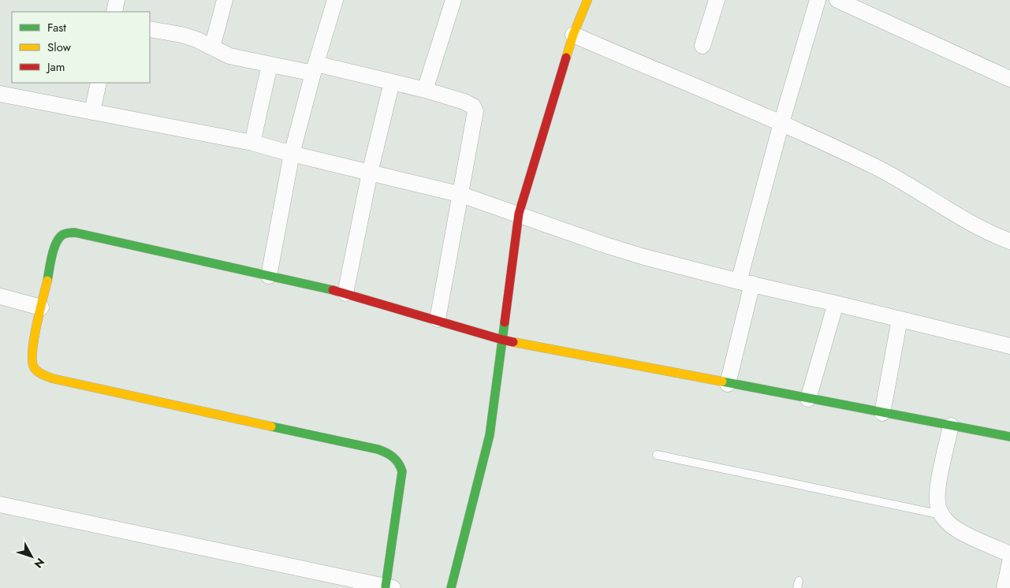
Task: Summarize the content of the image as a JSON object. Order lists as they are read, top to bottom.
{
  "legend": ["Fast", "Slow", "Jam"],
  "north": "bottom right"
}
